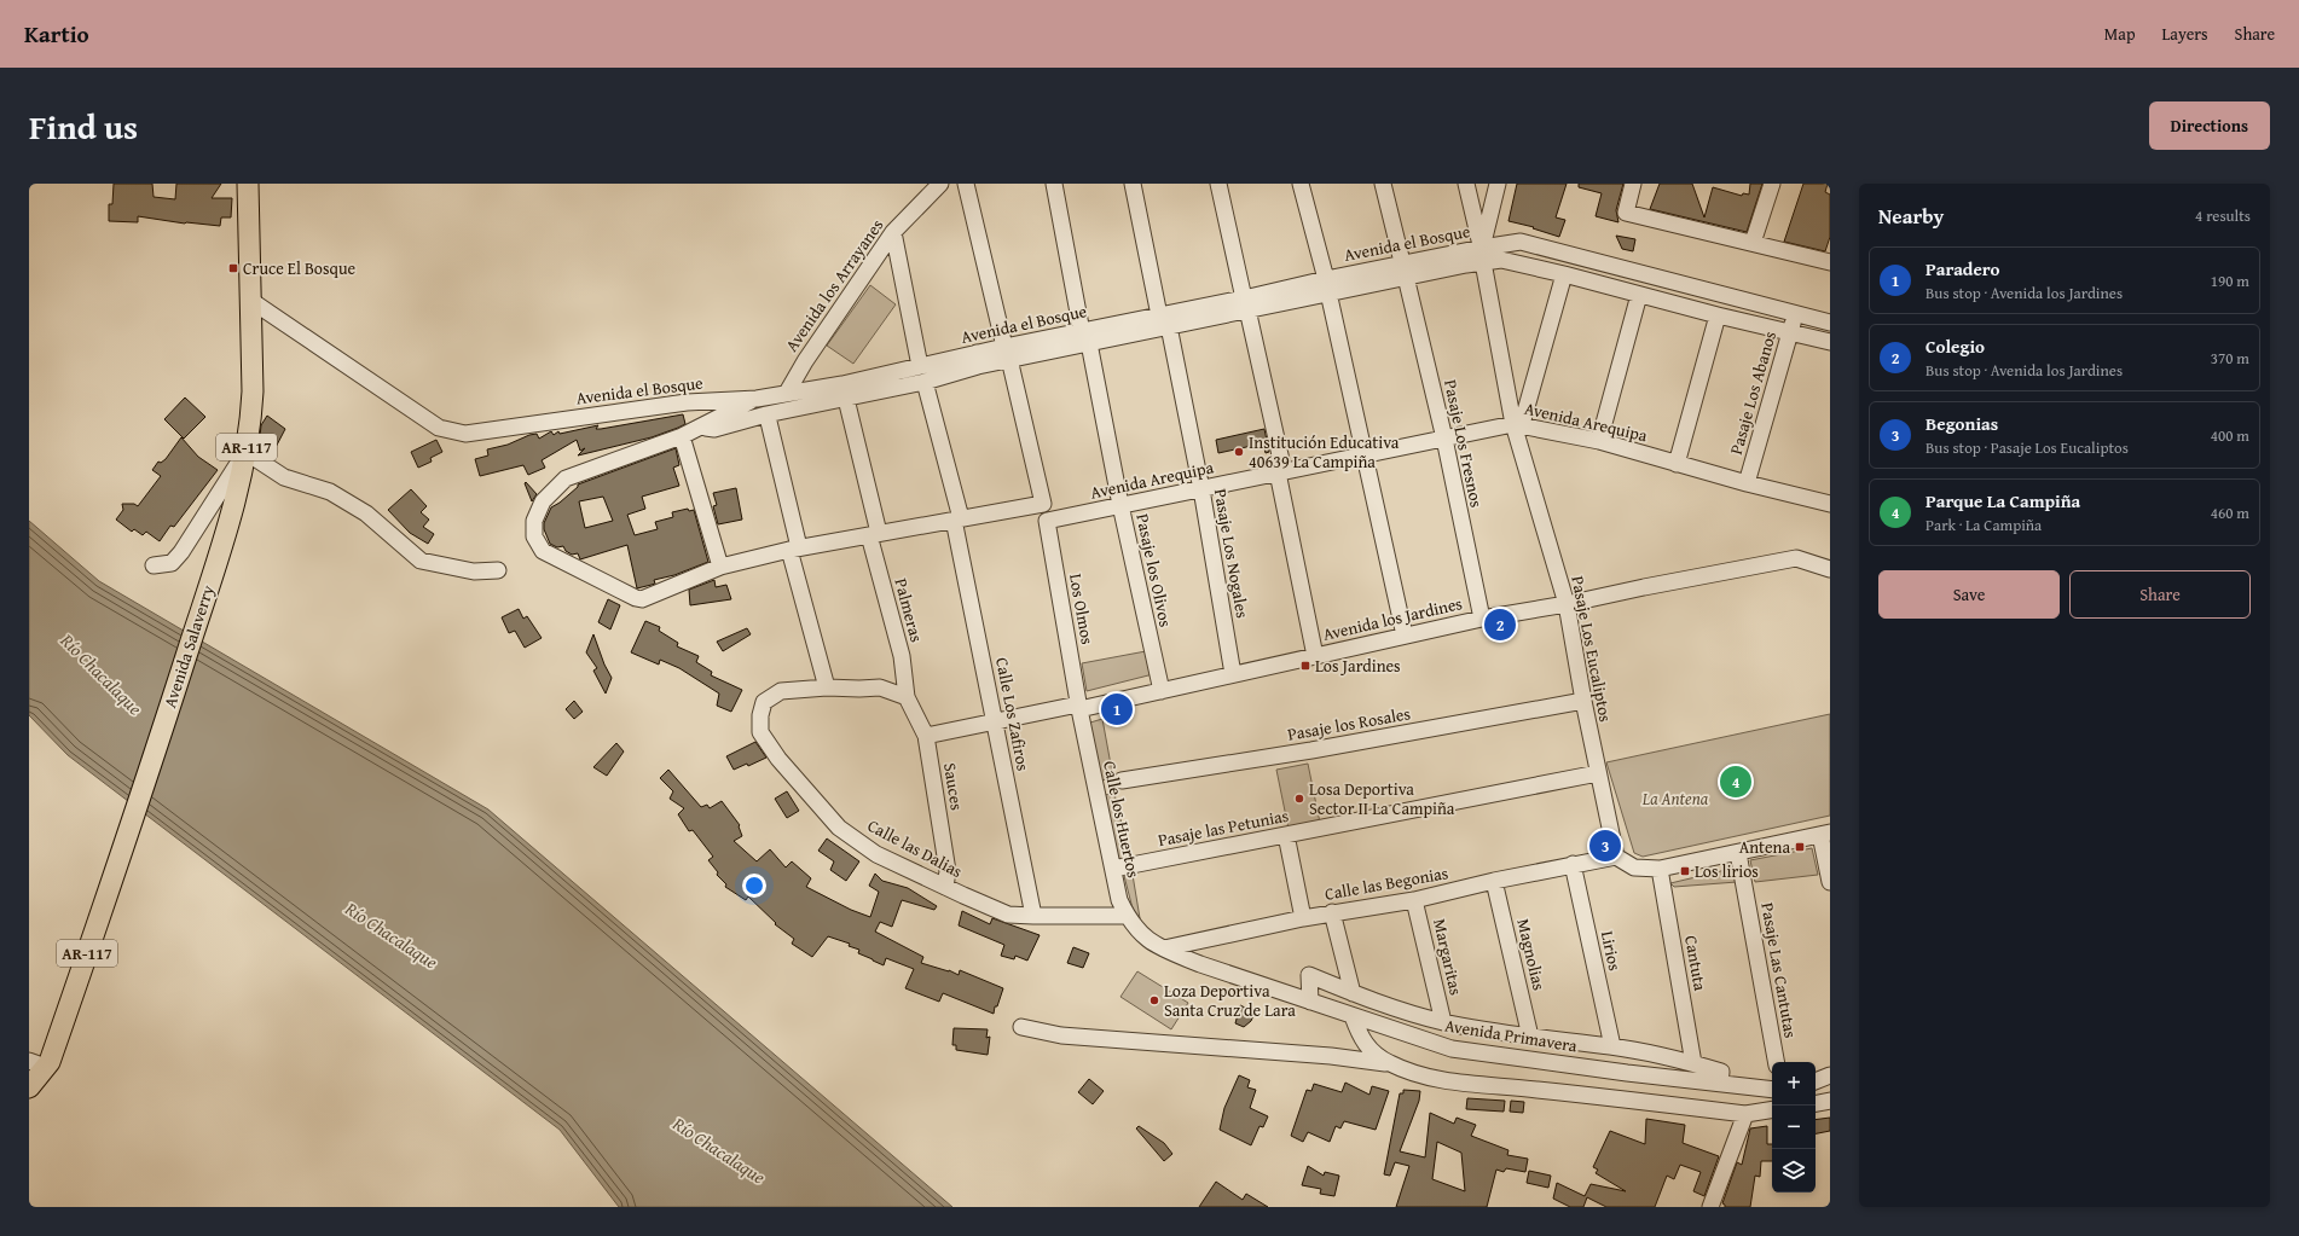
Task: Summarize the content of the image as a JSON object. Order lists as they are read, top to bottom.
{
  "streets": {
    "main road": ["AR-117", "Avenida Salaverry"],
    "street": [
      "Avenida el Bosque",
      "Avenida los Arrayanes",
      "Pasaje Los Abanos",
      "Avenida Arequipa",
      "Pasaje Los Fresnos",
      "Pasaje Los Nogales",
      "Pasaje los Olivos",
      "Los Olmos",
      "Palmeras",
      "Avenida los Jardines",
      "Pasaje Los Eucaliptos",
      "Calle Los Zafiros",
      "Pasaje los Rosales",
      "Sauces",
      "Calle los Huertos",
      "Pasaje las Petunias",
      "Calle las Dalias",
      "Calle las Begonias",
      "Lirios",
      "Magnolias",
      "Margaritas",
      "Cantuta",
      "Pasaje Las Cantutas",
      "Avenida Primavera"
    ]
  },
  "crossings": [
    ["Avenida el Bosque", "Avenida los Arrayanes"],
    ["Avenida el Bosque", "Pasaje Los Abanos"],
    ["Avenida el Bosque", "Pasaje Los Fresnos"],
    ["Avenida el Bosque", "Pasaje Los Nogales"],
    ["Avenida el Bosque", "Pasaje los Olivos"],
    ["Avenida el Bosque", "Avenida Salaverry"],
    ["Pasaje Los Abanos", "Avenida Arequipa"],
    ["Avenida Arequipa", "Pasaje Los Fresnos"],
    ["Avenida Arequipa", "Pasaje Los Nogales"],
    ["Avenida Arequipa", "Pasaje los Olivos"],
    ["Avenida Arequipa", "Los Olmos"],
    ["Avenida Arequipa", "Pasaje Los Eucaliptos"],
    ["Pasaje Los Fresnos", "Avenida los Jardines"],
    ["Pasaje Los Nogales", "Avenida los Jardines"],
    ["Pasaje los Olivos", "Avenida los Jardines"],
    ["Los Olmos", "Avenida los Jardines"],
    ["Los Olmos", "Calle los Huertos"],
    ["Palmeras", "Sauces"],
    ["Avenida los Jardines", "Pasaje Los Eucaliptos"],
    ["Avenida los Jardines", "Calle Los Zafiros"],
    ["Avenida los Jardines", "Sauces"],
    ["Avenida los Jardines", "Calle los Huertos"],
    ["Pasaje Los Eucaliptos", "Pasaje los Rosales"],
    ["Pasaje Los Eucaliptos", "Pasaje las Petunias"],
    ["Pasaje Los Eucaliptos", "Calle las Begonias"],
    ["Calle Los Zafiros", "Calle las Dalias"],
    ["Sauces", "Calle las Dalias"],
    ["Calle los Huertos", "Pasaje las Petunias"],
    ["Calle los Huertos", "Calle las Dalias"],
    ["Calle los Huertos", "Avenida Primavera"],
    ["Calle las Begonias", "Lirios"],
    ["Calle las Begonias", "Magnolias"],
    ["Calle las Begonias", "Margaritas"],
    ["Calle las Begonias", "Avenida Primavera"]
  ],
  "water": ["Río Chacalaque"],
  "parks": ["La Antena"],
  "places": {
    "transit": [
      "Cruce El Bosque",
      "Los Jardines",
      "Antena",
      "Los lirios"
    ],
    "other": ["Institución Educativa 40639 La Campiña", "Losa Deportiva Sector II La Campiña", "Loza Deportiva Santa Cruz de Lara"]
  },
  "page": {
    "header": "Kartio",
    "nav": ["Map", "Layers", "Share"],
    "title": "Find us",
    "buttons": [
      "Directions",
      ["Save", "Share"]
    ],
    "heading": ["Nearby", "4 results"],
    "list": [
      {
        "mark": "1",
        "name": "Paradero",
        "note": "Bus stop · Avenida los Jardines",
        "value": "190 m"
      },
      {
        "mark": "2",
        "name": "Colegio",
        "note": "Bus stop · Avenida los Jardines",
        "value": "370 m"
      },
      {
        "mark": "3",
        "name": "Begonias",
        "note": "Bus stop · Pasaje Los Eucaliptos",
        "value": "400 m"
      },
      {
        "mark": "4",
        "name": "Parque La Campiña",
        "note": "Park · La Campiña",
        "value": "460 m"
      }
    ],
    "pins": [
      "2",
      "1",
      "4",
      "3"
    ],
    "map_buttons": ["+", "−"]
  }
}
